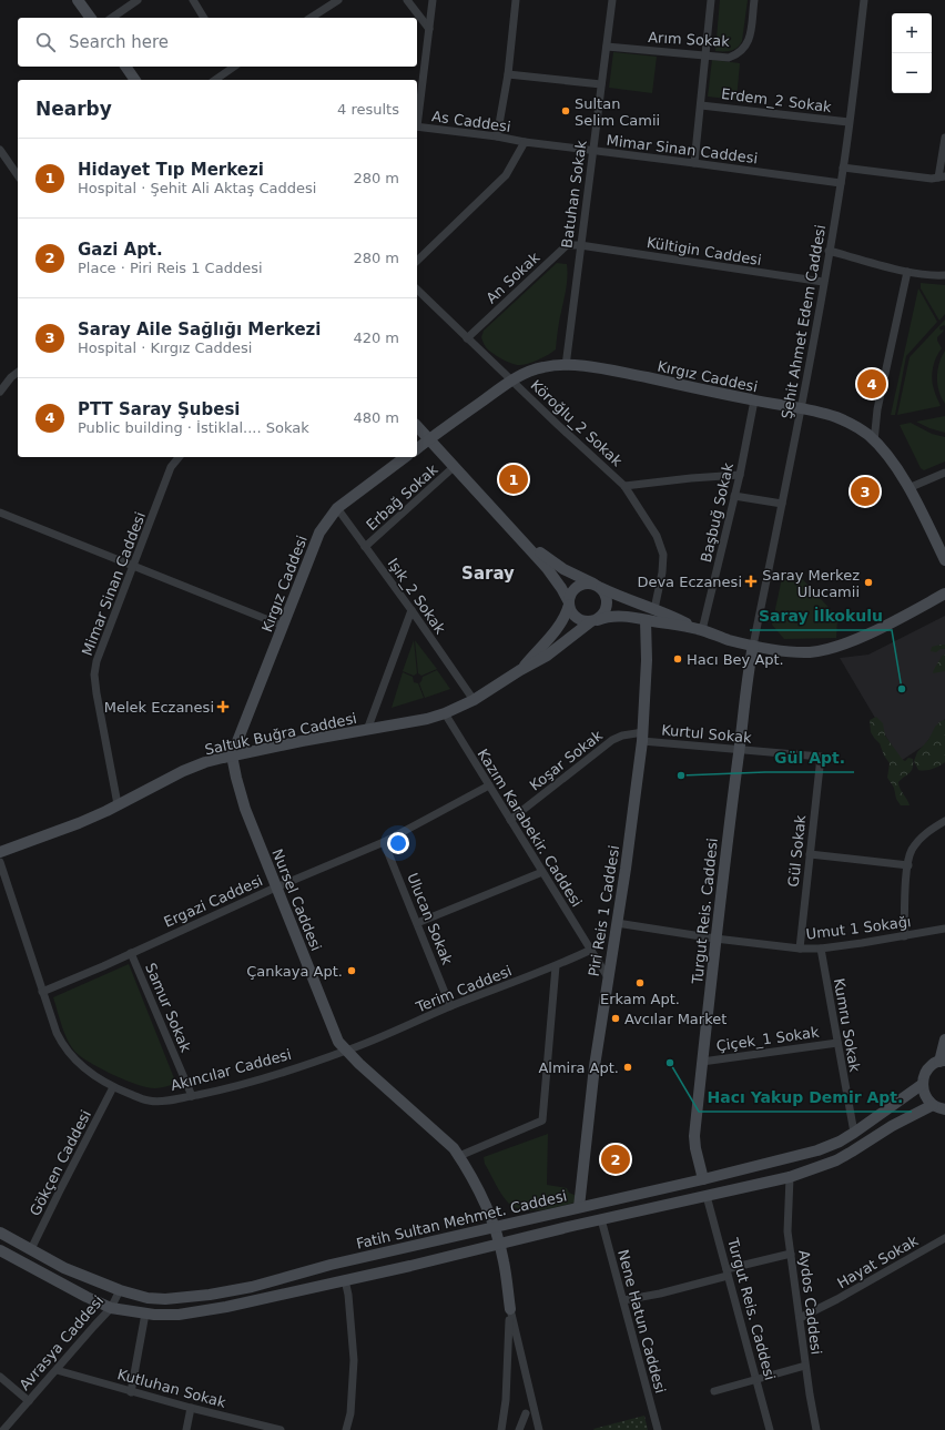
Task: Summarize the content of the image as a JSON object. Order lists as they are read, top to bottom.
{
  "streets": {
    "street": [
      "Arım Sokak",
      "Erdem_2 Sokak",
      "As Caddesi",
      "Mimar Sinan Caddesi",
      "Batuhan Sokak",
      "Kültigin Caddesi",
      "An Sokak",
      "Şehit Ahmet Edem Caddesi",
      "Kırgız Caddesi",
      "Köroğlu_2 Sokak",
      "Erbağ Sokak",
      "Başbuğ Sokak",
      "Işık_2 Sokak",
      "Saltuk Buğra Caddesi",
      "Kurtul Sokak",
      "Koşar Sokak",
      "Kazım Karabekir. Caddesi",
      "Gül Sokak",
      "Nursel Caddesi",
      "Ergazi Caddesi",
      "Piri Reis 1 Caddesi",
      "Turgut Reis. Caddesi",
      "Ulucan Sokak",
      "Umut 1 Sokağı",
      "Terim Caddesi",
      "Samur Sokak",
      "Kumru Sokak",
      "Çiçek_1 Sokak",
      "Akıncılar Caddesi",
      "Gökçen Caddesi",
      "Fatih Sultan Mehmet. Caddesi",
      "Hayat Sokak",
      "Aydos Caddesi",
      "Nene Hatun Caddesi",
      "Avrasya Caddesi",
      "Kutluhan Sokak"
    ]
  },
  "crossings": [
    ["Arım Sokak", "Batuhan Sokak"],
    ["Erdem_2 Sokak", "Şehit Ahmet Edem Caddesi"],
    ["As Caddesi", "Mimar Sinan Caddesi"],
    ["Mimar Sinan Caddesi", "Batuhan Sokak"],
    ["Mimar Sinan Caddesi", "Şehit Ahmet Edem Caddesi"],
    ["Mimar Sinan Caddesi", "Saltuk Buğra Caddesi"],
    ["Batuhan Sokak", "Kültigin Caddesi"],
    ["Batuhan Sokak", "An Sokak"],
    ["Batuhan Sokak", "Kırgız Caddesi"],
    ["Kültigin Caddesi", "An Sokak"],
    ["Kültigin Caddesi", "Şehit Ahmet Edem Caddesi"],
    ["An Sokak", "Köroğlu_2 Sokak"],
    ["Şehit Ahmet Edem Caddesi", "Kırgız Caddesi"],
    ["Şehit Ahmet Edem Caddesi", "Turgut Reis. Caddesi"],
    ["Kırgız Caddesi", "Köroğlu_2 Sokak"],
    ["Kırgız Caddesi", "Başbuğ Sokak"],
    ["Kırgız Caddesi", "Işık_2 Sokak"],
    ["Kırgız Caddesi", "Saltuk Buğra Caddesi"],
    ["Kırgız Caddesi", "Nursel Caddesi"],
    ["Erbağ Sokak", "Işık_2 Sokak"],
    ["Işık_2 Sokak", "Saltuk Buğra Caddesi"],
    ["Saltuk Buğra Caddesi", "Kazım Karabekir. Caddesi"],
    ["Saltuk Buğra Caddesi", "Nursel Caddesi"],
    ["Kurtul Sokak", "Koşar Sokak"],
    ["Kurtul Sokak", "Gül Sokak"],
    ["Kurtul Sokak", "Piri Reis 1 Caddesi"],
    ["Kurtul Sokak", "Turgut Reis. Caddesi"],
    ["Koşar Sokak", "Kazım Karabekir. Caddesi"],
    ["Koşar Sokak", "Piri Reis 1 Caddesi"],
    ["Kazım Karabekir. Caddesi", "Ergazi Caddesi"],
    ["Kazım Karabekir. Caddesi", "Piri Reis 1 Caddesi"],
    ["Kazım Karabekir. Caddesi", "Terim Caddesi"],
    ["Gül Sokak", "Umut 1 Sokağı"],
    ["Nursel Caddesi", "Ergazi Caddesi"],
    ["Nursel Caddesi", "Terim Caddesi"],
    ["Nursel Caddesi", "Akıncılar Caddesi"],
    ["Ergazi Caddesi", "Ulucan Sokak"],
    ["Ergazi Caddesi", "Samur Sokak"],
    ["Ergazi Caddesi", "Akıncılar Caddesi"],
    ["Piri Reis 1 Caddesi", "Umut 1 Sokağı"],
    ["Piri Reis 1 Caddesi", "Fatih Sultan Mehmet. Caddesi"],
    ["Turgut Reis. Caddesi", "Umut 1 Sokağı"],
    ["Turgut Reis. Caddesi", "Çiçek_1 Sokak"],
    ["Turgut Reis. Caddesi", "Fatih Sultan Mehmet. Caddesi"],
    ["Ulucan Sokak", "Terim Caddesi"],
    ["Umut 1 Sokağı", "Kumru Sokak"],
    ["Terim Caddesi", "Akıncılar Caddesi"],
    ["Samur Sokak", "Akıncılar Caddesi"],
    ["Kumru Sokak", "Çiçek_1 Sokak"],
    ["Kumru Sokak", "Fatih Sultan Mehmet. Caddesi"],
    ["Akıncılar Caddesi", "Gökçen Caddesi"],
    ["Gökçen Caddesi", "Fatih Sultan Mehmet. Caddesi"],
    ["Fatih Sultan Mehmet. Caddesi", "Aydos Caddesi"],
    ["Fatih Sultan Mehmet. Caddesi", "Nene Hatun Caddesi"],
    ["Fatih Sultan Mehmet. Caddesi", "Avrasya Caddesi"],
    ["Hayat Sokak", "Aydos Caddesi"],
    ["Avrasya Caddesi", "Kutluhan Sokak"]
  ],
  "districts": ["Saray"],
  "places": {
    "other": [
      "Sultan Selim Camii",
      "Saray Merkez Ulucamii",
      "Hacı Bey Apt.",
      "Saray İlkokulu",
      "Gül Apt.",
      "Çankaya Apt.",
      "Erkam Apt.",
      "Avcılar Market",
      "Hacı Yakup Demir Apt.",
      "Almira Apt."
    ],
    "health": ["Deva Eczanesi", "Melek Eczanesi"]
  },
  "page": {
    "map_buttons": ["+", "−"],
    "search": "Search here",
    "heading": ["Nearby", "4 results"],
    "list": [
      {
        "mark": "1",
        "name": "Hidayet Tıp Merkezi",
        "note": "Hospital · Şehit Ali Aktaş Caddesi",
        "value": "280 m"
      },
      {
        "mark": "2",
        "name": "Gazi Apt.",
        "note": "Place · Piri Reis 1 Caddesi",
        "value": "280 m"
      },
      {
        "mark": "3",
        "name": "Saray Aile Sağlığı Merkezi",
        "note": "Hospital · Kırgız Caddesi",
        "value": "420 m"
      },
      {
        "mark": "4",
        "name": "PTT Saray Şubesi",
        "note": "Public building · İstiklal.... Sokak",
        "value": "480 m"
      }
    ],
    "pins": [
      "4",
      "1",
      "3",
      "2"
    ]
  }
}
